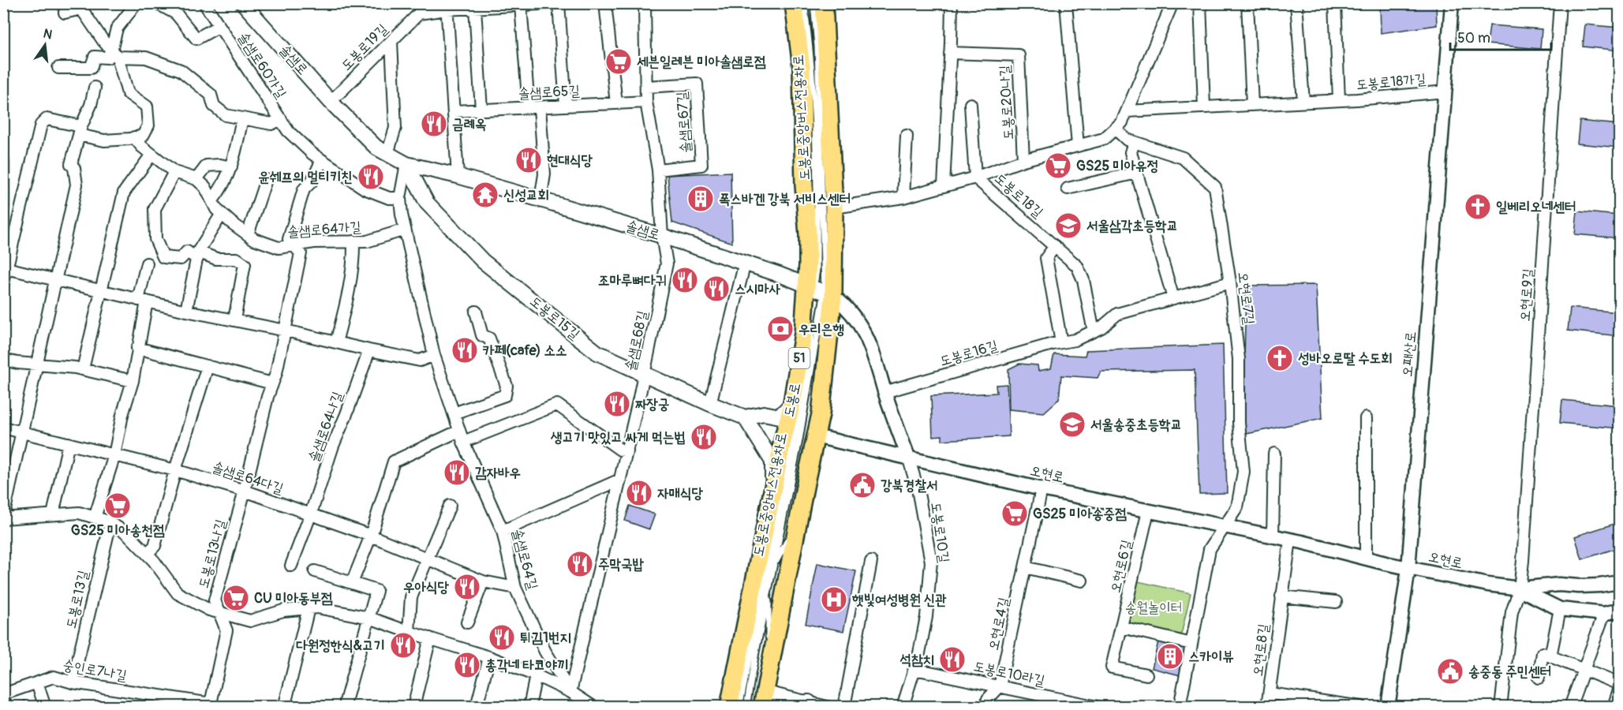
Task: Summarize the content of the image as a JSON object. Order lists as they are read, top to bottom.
{
  "streets": {
    "main road": [
      "솔샘로",
      "도봉로15길",
      "51",
      "도봉로"
    ],
    "street": [
      "도봉로19길",
      "솔샘로60가길",
      "도봉로18가길",
      "솔샘로65길",
      "도봉로20나길",
      "솔샘로67길",
      "도봉로18길",
      "솔샘로64가길",
      "오현로9길",
      "오현로7길",
      "솔샘로68길",
      "도봉로16길",
      "오패산로",
      "솔샘로64나길",
      "오현로",
      "솔샘로64다길",
      "도봉로10길",
      "도봉로13나길",
      "솔샘로64길",
      "오현로6길",
      "도봉로13길",
      "오현로4길",
      "오현로8길",
      "숭인로7나길",
      "도봉로10라길"
    ],
    "lane": ["도봉로중앙버스전용차로"]
  },
  "crossings": [
    ["도봉로19길", "솔샘로"],
    ["솔샘로", "도봉로중앙버스전용차로"],
    ["솔샘로", "도봉로15길"],
    ["솔샘로", "솔샘로68길"],
    ["솔샘로", "도봉로"],
    ["솔샘로", "도봉로10길"],
    ["솔샘로", "솔샘로64길"],
    ["솔샘로60가길", "솔샘로64길"],
    ["도봉로18가길", "도봉로18길"],
    ["도봉로18가길", "오패산로"],
    ["도봉로20나길", "도봉로18길"],
    ["도봉로중앙버스전용차로", "도봉로"],
    ["도봉로중앙버스전용차로", "도봉로10길"],
    ["도봉로18길", "오현로7길"],
    ["도봉로18길", "도봉로16길"],
    ["도봉로18길", "도봉로"],
    ["솔샘로64가길", "도봉로13나길"],
    ["솔샘로64가길", "솔샘로64길"],
    ["오현로9길", "오현로"],
    ["오현로7길", "도봉로16길"],
    ["오현로7길", "오현로"],
    ["도봉로15길", "솔샘로68길"],
    ["도봉로15길", "솔샘로64길"],
    ["솔샘로68길", "솔샘로64길"],
    ["도봉로16길", "도봉로10길"],
    ["오패산로", "오현로"],
    ["도봉로", "오현로"],
    ["도봉로", "도봉로10길"],
    ["솔샘로64나길", "솔샘로64다길"],
    ["오현로", "도봉로10길"],
    ["오현로", "오현로6길"],
    ["오현로", "오현로4길"],
    ["오현로", "오현로8길"],
    ["솔샘로64다길", "도봉로13나길"],
    ["솔샘로64다길", "솔샘로64길"],
    ["도봉로10길", "도봉로10라길"],
    ["도봉로13나길", "숭인로7나길"],
    ["도봉로13길", "숭인로7나길"],
    ["오현로4길", "도봉로10라길"]
  ],
  "parks": ["송월놀이터"],
  "places": {
    "supermarket": [
      "세븐일레븐 미아솔샘로점",
      "GS25 미아유정",
      "GS25 미아송천점",
      "GS25 미아송중점",
      "CU 미아동부점"
    ],
    "restaurant": [
      "금례옥",
      "현대식당",
      "윤쉐프의 멀티키친",
      "조마루뼈다귀",
      "스시마사",
      "카페(cafe) 소소",
      "짜장궁",
      "생고기 맛있고 싸게 먹는법",
      "감자바우",
      "자매식당",
      "주막국밥",
      "우아식당",
      "튀김1번지",
      "다원정한식&고기",
      "석참치",
      "총각네 타코야끼"
    ],
    "temple": ["신성교회"],
    "building": ["폭스바겐 강북 서비스센터", "스카이뷰"],
    "church": ["일베리오네센터", "성바오로딸 수도회"],
    "school or university": ["서울삼각초등학교", "서울송중초등학교"],
    "bank": ["우리은행"],
    "public building": ["강북경찰서", "송중동 주민센터"],
    "hospital": ["햇빛여성병원 신관"]
  },
  "scale_bar": "50 m",
  "north": "top"
}
